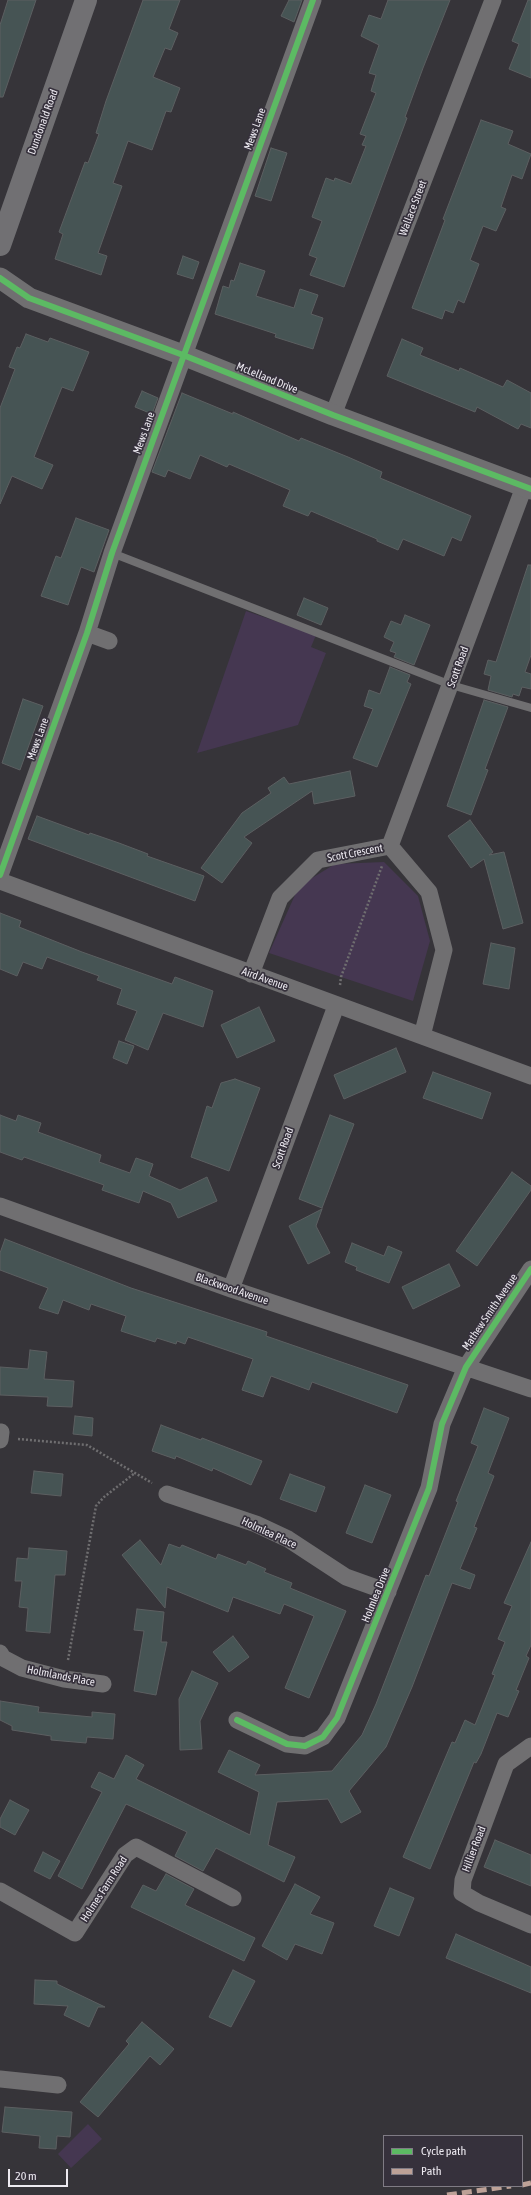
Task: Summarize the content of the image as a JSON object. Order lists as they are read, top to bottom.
{
  "streets": {
    "main road": ["Dundonald Road"],
    "street": [
      "Mews Lane",
      "Wallace Street",
      "McLelland Drive",
      "Scott Road",
      "Scott Crescent",
      "Aird Avenue",
      "Blackwood Avenue",
      "Mathew Smith Avenue",
      "Holmlea Place",
      "Holmlea Drive",
      "Holmlands Place",
      "Hillier Road",
      "Holmes Farm Road"
    ]
  },
  "crossings": [
    ["Mews Lane", "McLelland Drive"],
    ["Wallace Street", "McLelland Drive"],
    ["McLelland Drive", "Scott Road"],
    ["Scott Road", "Scott Crescent"],
    ["Scott Road", "Aird Avenue"],
    ["Scott Road", "Blackwood Avenue"],
    ["Scott Crescent", "Aird Avenue"],
    ["Blackwood Avenue", "Mathew Smith Avenue"],
    ["Blackwood Avenue", "Holmlea Drive"],
    ["Mathew Smith Avenue", "Holmlea Drive"],
    ["Holmlea Place", "Holmlea Drive"]
  ],
  "legend": ["Cycle path", "Path"],
  "scale_bar": "20 m"
}
